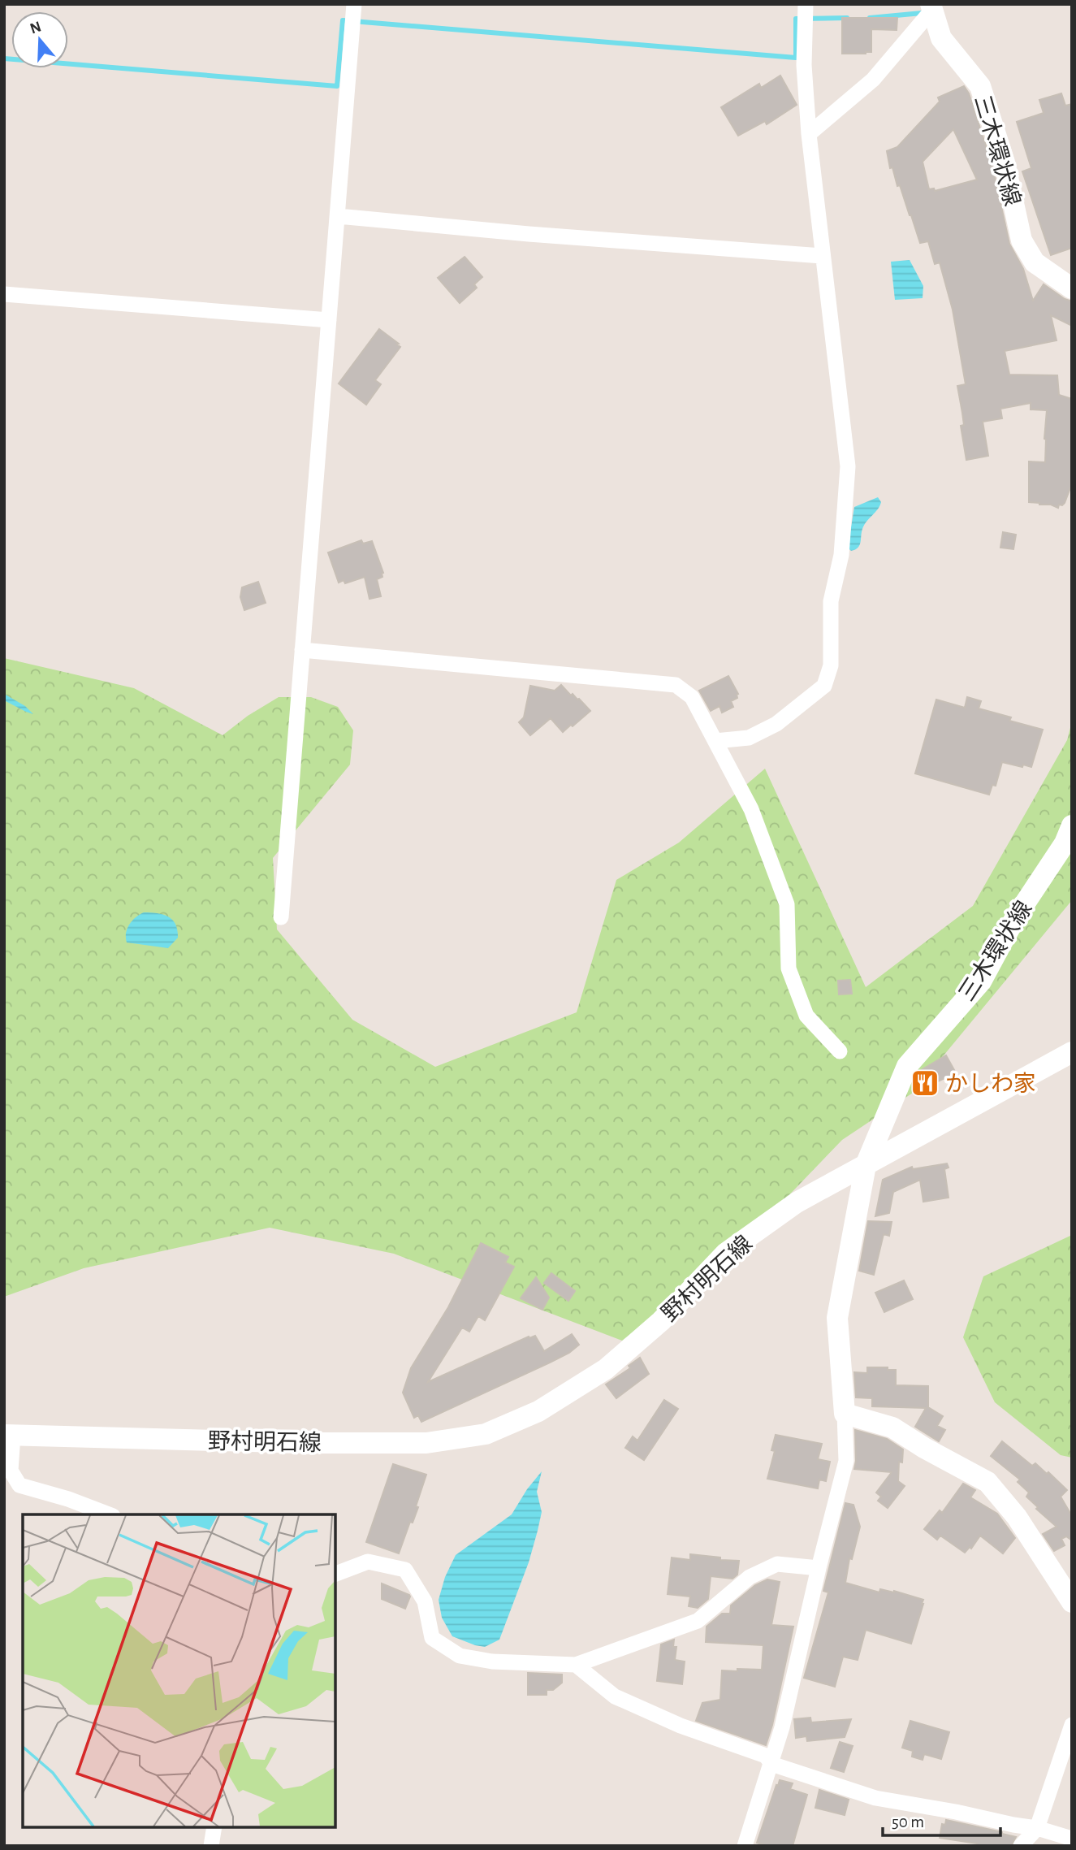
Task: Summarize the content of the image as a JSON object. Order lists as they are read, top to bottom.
{
  "streets": {
    "main road": ["三木環状線", "野村明石線"]
  },
  "crossings": [
    ["三木環状線", "野村明石線"]
  ],
  "places": {
    "restaurant": ["かしわ家"]
  },
  "scale_bar": "50 m",
  "north": "top"
}
